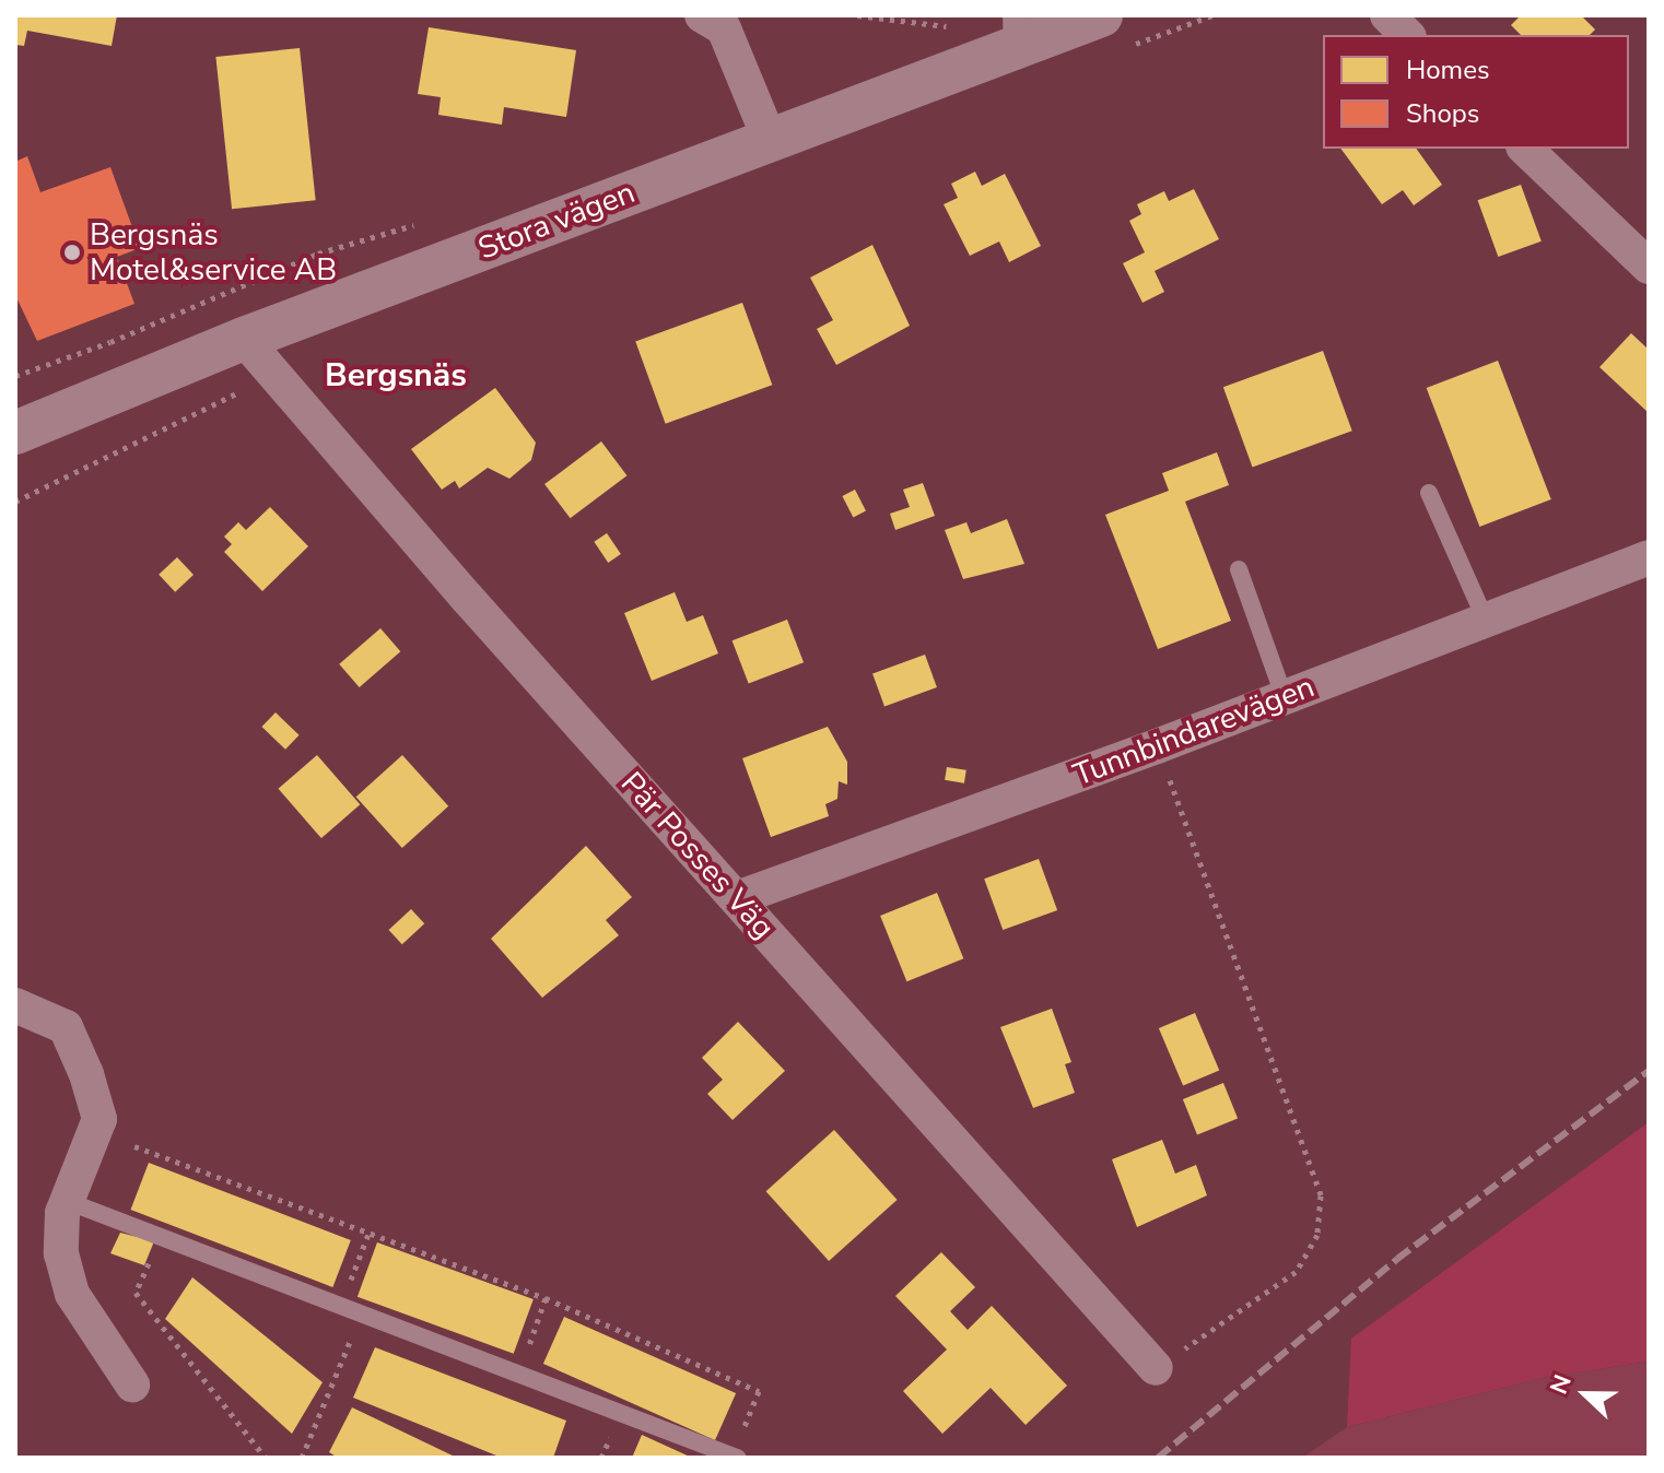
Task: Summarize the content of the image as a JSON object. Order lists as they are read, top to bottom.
{
  "streets": {
    "street": ["Stora vägen", "Tunnbindarevägen", "Pär Posses Väg"]
  },
  "crossings": [
    ["Stora vägen", "Pär Posses Väg"],
    ["Tunnbindarevägen", "Pär Posses Väg"]
  ],
  "districts": ["Bergsnäs"],
  "places": ["Bergsnäs Motel&service AB"],
  "legend": ["Homes", "Shops"],
  "north": "left"
}
